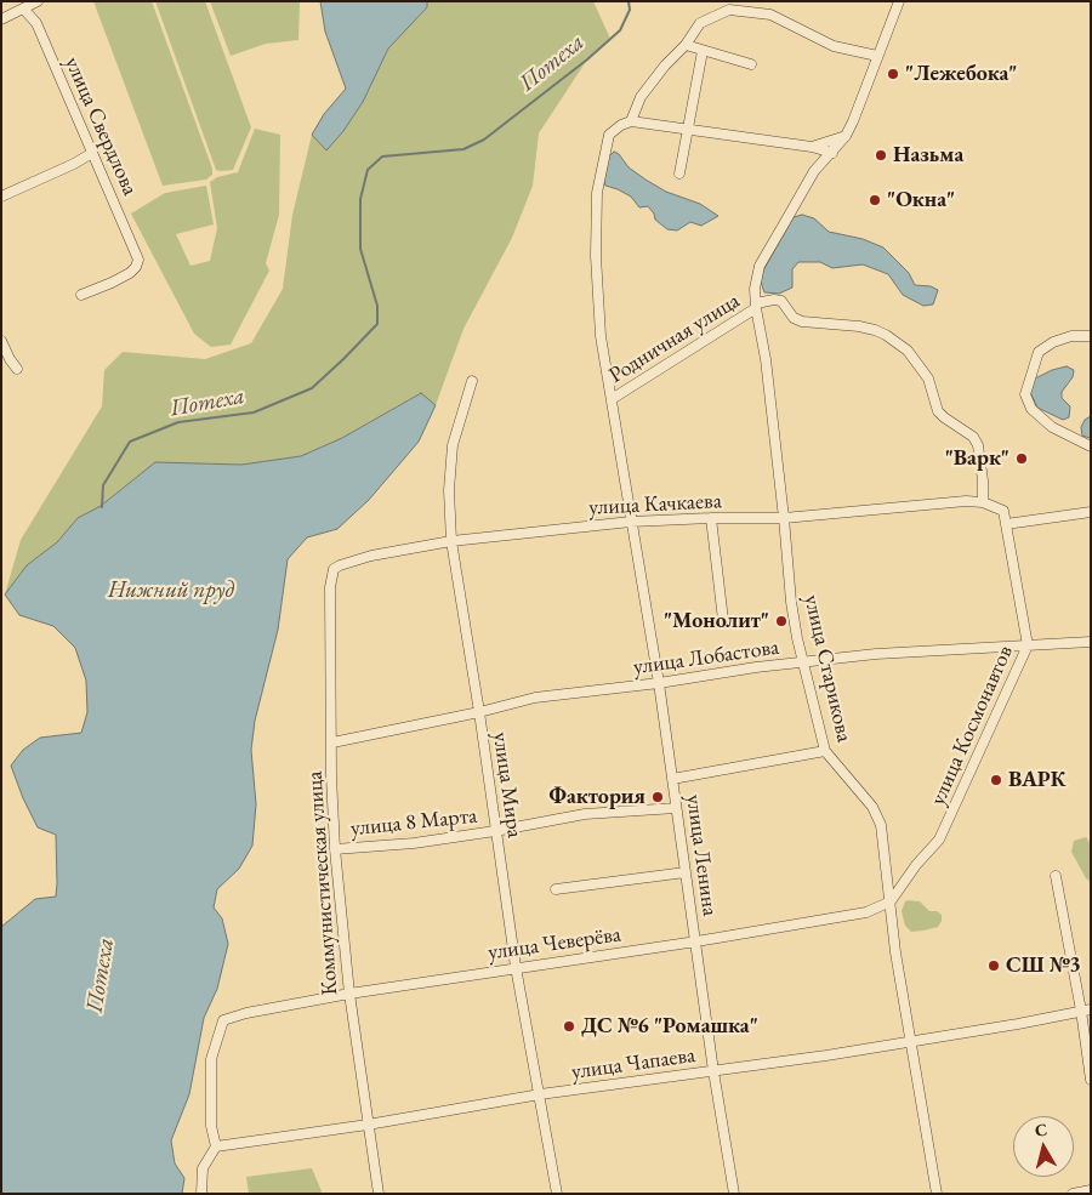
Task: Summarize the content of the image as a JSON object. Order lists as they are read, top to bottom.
{
  "streets": {
    "street": [
      "улица Свердлова",
      "Родничная улица",
      "улица Качкаева",
      "улица Лобастова",
      "улица Старикова",
      "улица Космонавтов",
      "улица Мира",
      "улица 8 Марта",
      "улица Ленина",
      "Коммунистическая улица",
      "улица Чеверёва",
      "улица Чапаева"
    ]
  },
  "crossings": [
    ["Родничная улица", "улица Старикова"],
    ["Родничная улица", "улица Ленина"],
    ["улица Качкаева", "улица Старикова"],
    ["улица Качкаева", "улица Космонавтов"],
    ["улица Качкаева", "улица Мира"],
    ["улица Качкаева", "улица Ленина"],
    ["улица Качкаева", "Коммунистическая улица"],
    ["улица Лобастова", "улица Старикова"],
    ["улица Лобастова", "улица Космонавтов"],
    ["улица Лобастова", "улица Мира"],
    ["улица Лобастова", "улица Ленина"],
    ["улица Лобастова", "Коммунистическая улица"],
    ["улица Старикова", "улица Космонавтов"],
    ["улица Старикова", "улица Чеверёва"],
    ["улица Старикова", "улица Чапаева"],
    ["улица Космонавтов", "улица Чеверёва"],
    ["улица Мира", "улица 8 Марта"],
    ["улица Мира", "улица Чеверёва"],
    ["улица Мира", "улица Чапаева"],
    ["улица 8 Марта", "улица Ленина"],
    ["улица 8 Марта", "Коммунистическая улица"],
    ["улица Ленина", "улица Чеверёва"],
    ["улица Ленина", "улица Чапаева"],
    ["Коммунистическая улица", "улица Чеверёва"],
    ["Коммунистическая улица", "улица Чапаева"],
    ["улица Чеверёва", "улица Чапаева"]
  ],
  "water": ["Потеха", "Нижний пруд"],
  "places": [
    "\"Лежебока\"",
    "Назьма",
    "\"Окна\"",
    "\"Варк\"",
    "\"Монолит\"",
    "ВАРК",
    "Фактория",
    "СШ №3",
    "ДС №6 \"Ромашка\""
  ],
  "north": "top"
}
